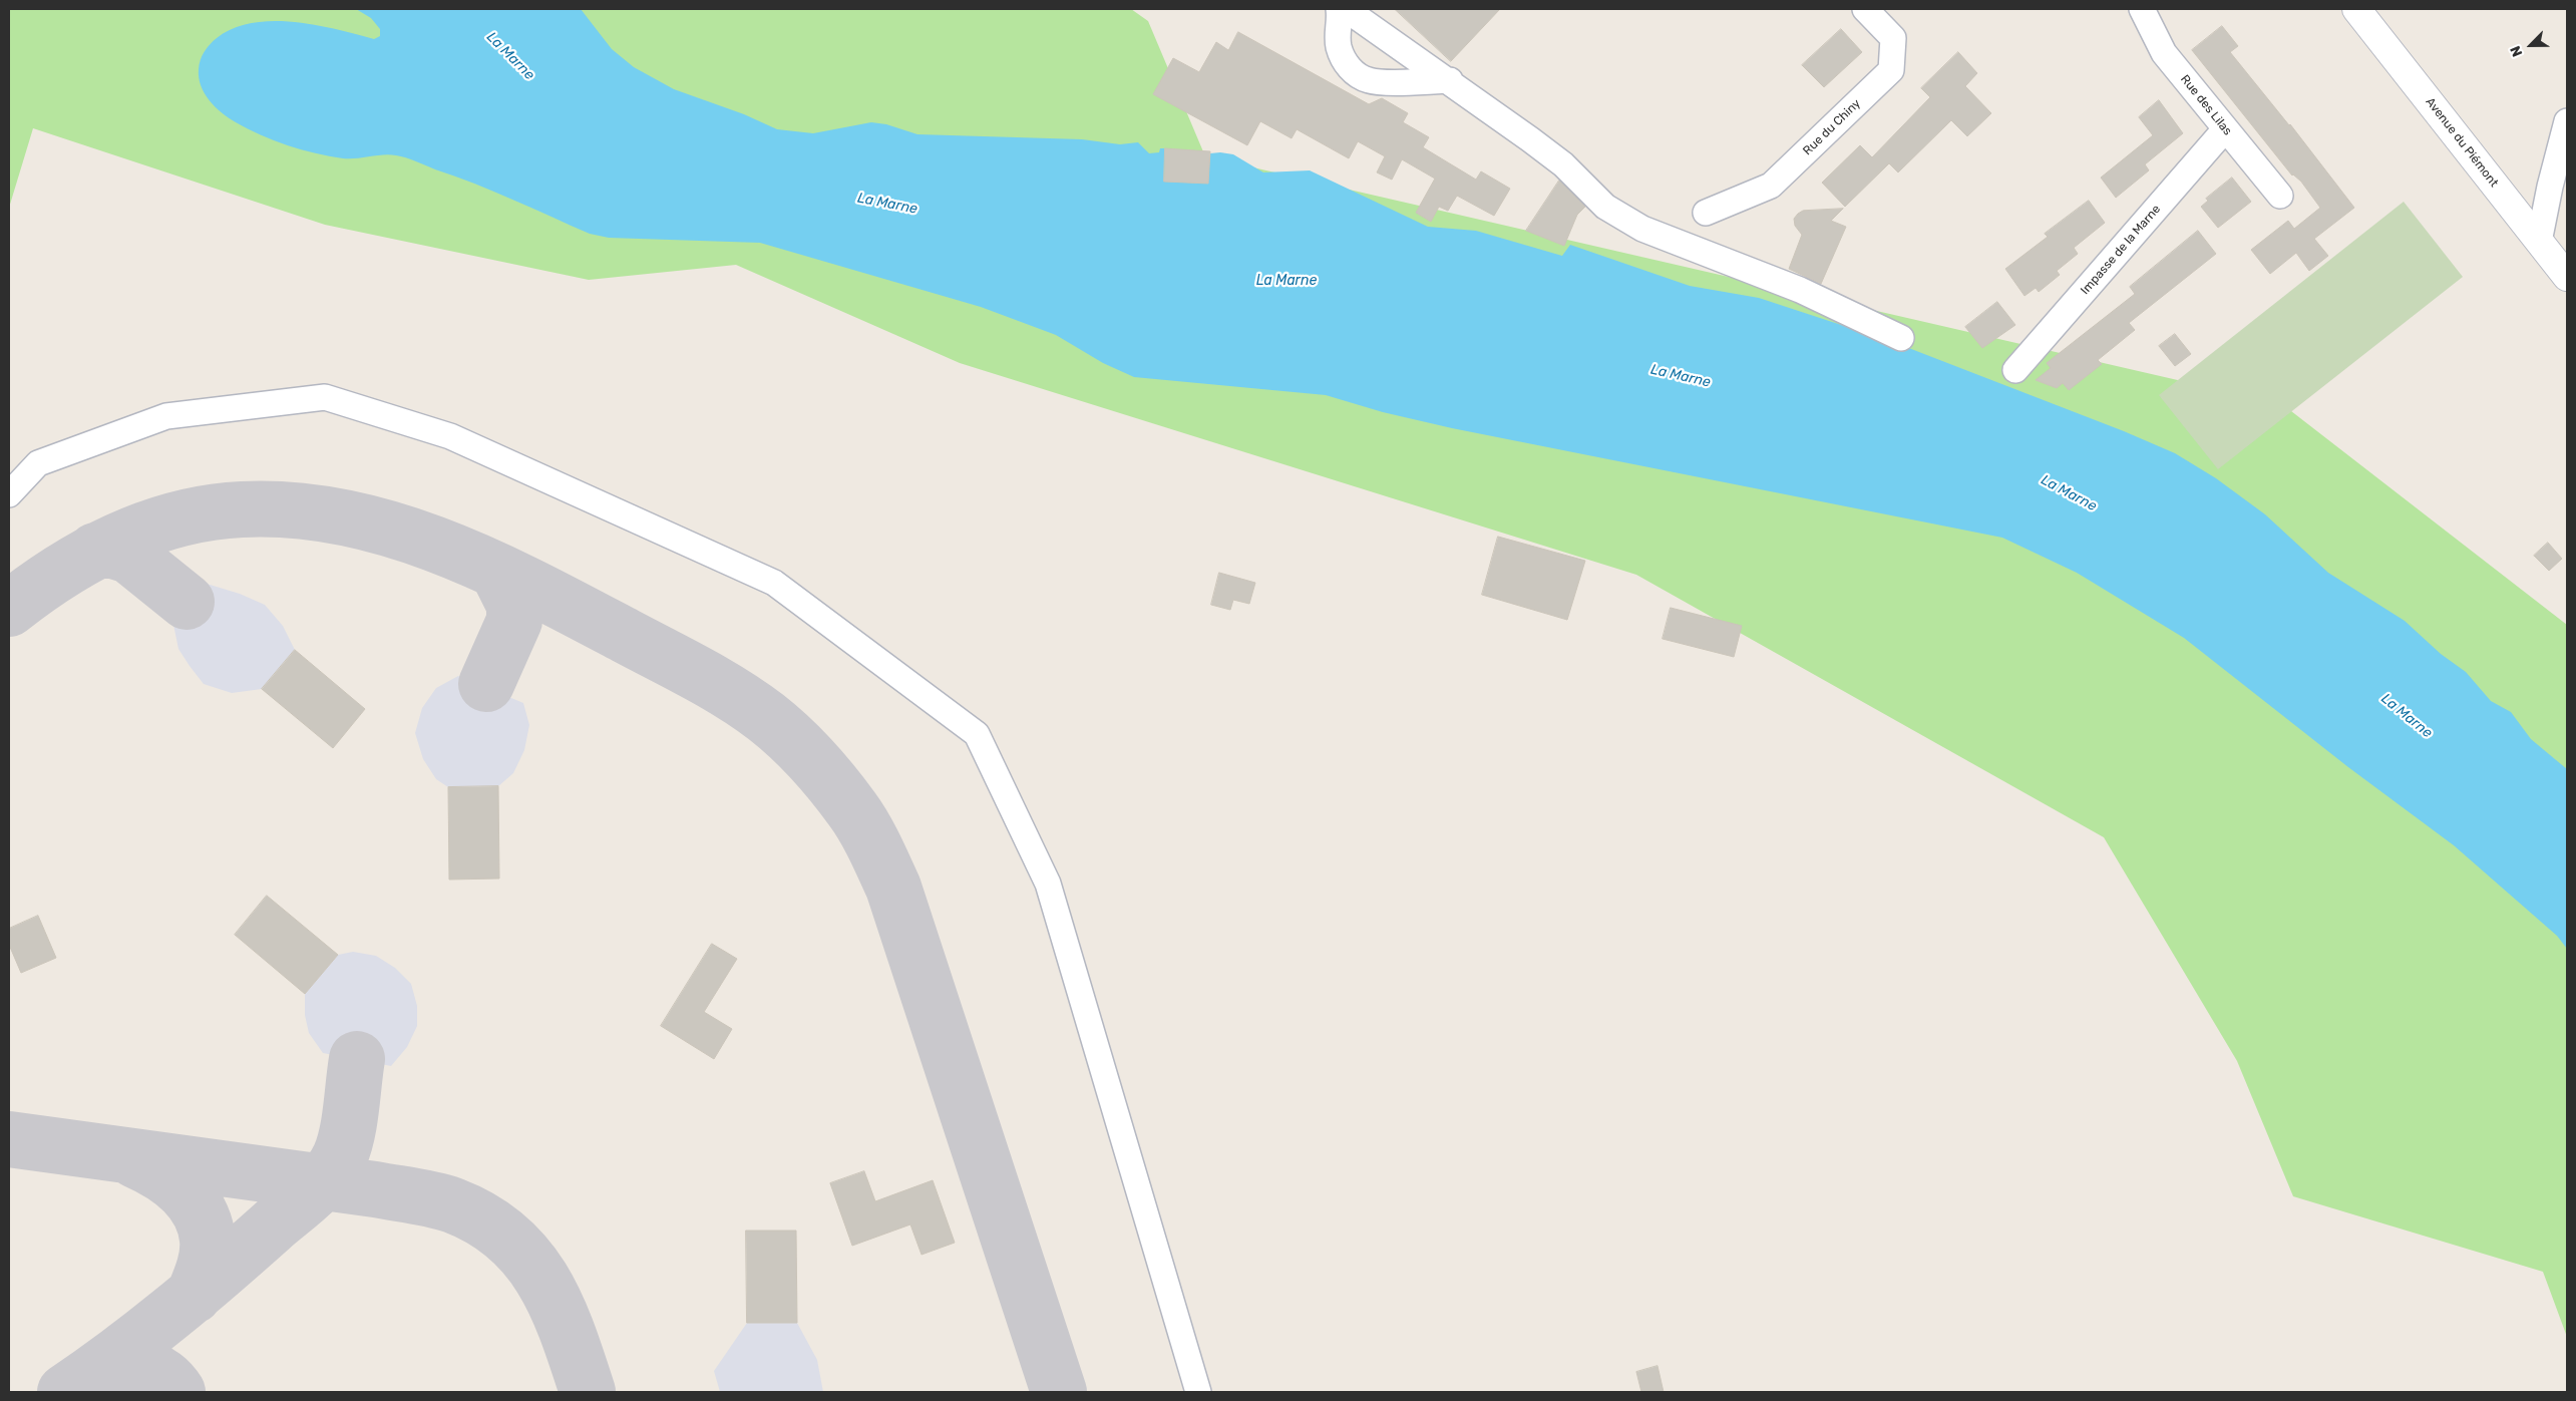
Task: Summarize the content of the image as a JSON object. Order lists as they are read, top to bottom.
{
  "streets": {
    "main road": ["Avenue du Piémont"],
    "street": ["Rue des Lilas", "Rue du Chiny", "Impasse de la Marne"]
  },
  "crossings": [
    ["Rue des Lilas", "Impasse de la Marne"]
  ],
  "water": ["La Marne"],
  "north": "bottom left"
}
